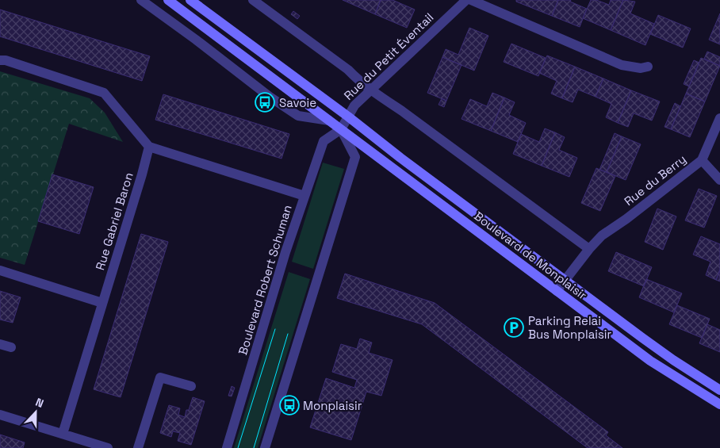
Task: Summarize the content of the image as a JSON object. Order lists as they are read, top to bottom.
{
  "streets": {
    "main road": ["Boulevard de Monplaisir"],
    "street": [
      "Rue du Petit Éventail",
      "Rue du Berry",
      "Rue Gabriel Baron",
      "Boulevard Robert Schuman"
    ]
  },
  "crossings": [
    ["Rue du Petit Éventail", "Boulevard de Monplaisir"],
    ["Rue du Petit Éventail", "Boulevard Robert Schuman"],
    ["Rue du Berry", "Boulevard de Monplaisir"],
    ["Boulevard de Monplaisir", "Boulevard Robert Schuman"]
  ],
  "places": {
    "bus stop": ["Savoie", "Monplaisir"],
    "parking": ["Parking Relai Bus Monplaisir"]
  },
  "north": "top"
}
